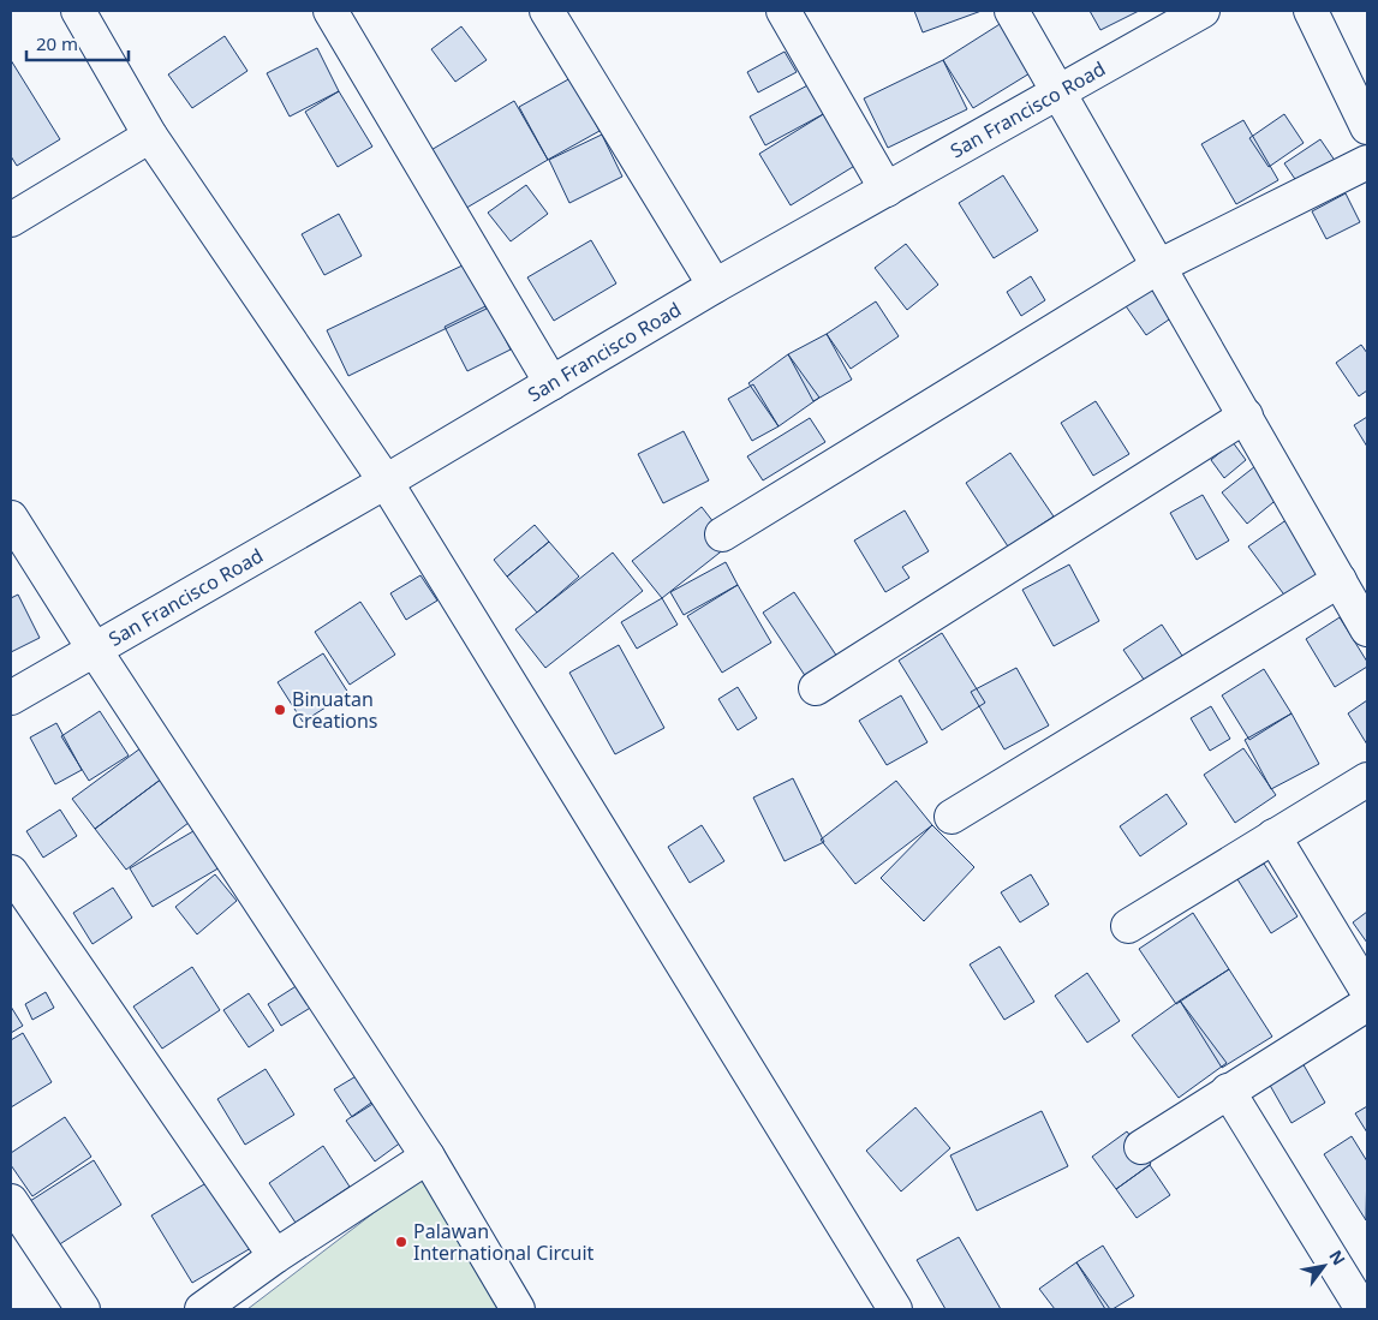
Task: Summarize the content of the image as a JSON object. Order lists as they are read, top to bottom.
{
  "streets": {
    "street": ["San Francisco Road"]
  },
  "places": ["Binuatan Creations", "Palawan International Circuit"],
  "scale_bar": "20 m",
  "north": "top right"
}
